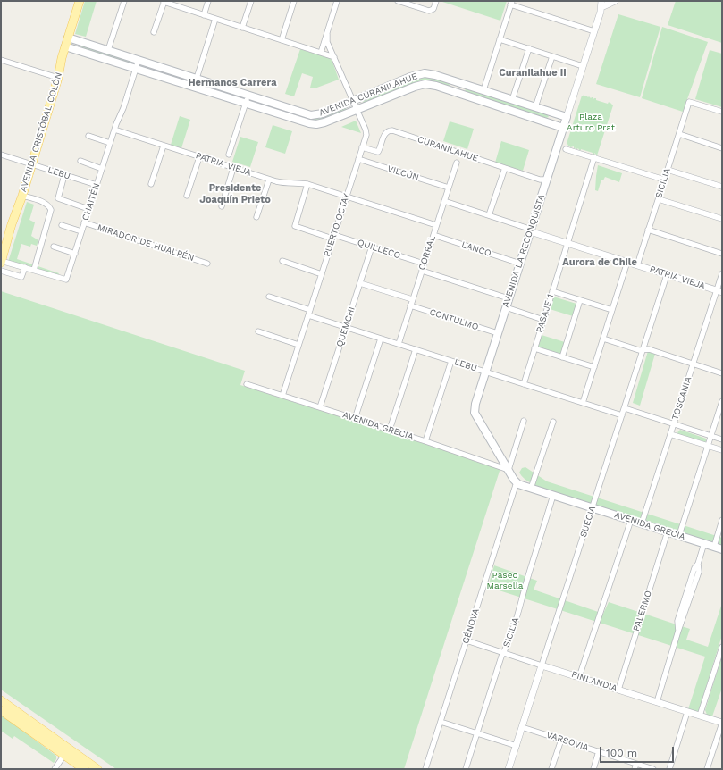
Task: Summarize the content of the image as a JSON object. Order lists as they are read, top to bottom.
{
  "streets": {
    "main road": [
      "AVENIDA CURANILAHUE",
      "AVENIDA CRISTÓBAL COLÓN",
      "AVENIDA LA RECONQUISTA",
      "AVENIDA GRECIA"
    ],
    "street": [
      "CURANILAHUE",
      "PATRIA VIEJA",
      "LEBU",
      "VILCÚN",
      "SICILIA",
      "CHAITÉN",
      "PUERTO OCTAY",
      "MIRADOR DE HUALPÉN",
      "QUILLECO",
      "LANCO",
      "CORRAL",
      "PASAJE 1",
      "CONTULMO",
      "QUEMCHI",
      "TOSCANIA",
      "SUECIA",
      "PALERMO",
      "GÉNOVA",
      "FINLANDIA",
      "VARSOVIA"
    ]
  },
  "crossings": [
    ["AVENIDA CURANILAHUE", "AVENIDA CRISTÓBAL COLÓN"],
    ["AVENIDA CURANILAHUE", "CHAITÉN"],
    ["AVENIDA CURANILAHUE", "PUERTO OCTAY"],
    ["AVENIDA CURANILAHUE", "AVENIDA LA RECONQUISTA"],
    ["AVENIDA CRISTÓBAL COLÓN", "LEBU"],
    ["AVENIDA CRISTÓBAL COLÓN", "CHAITÉN"],
    ["CURANILAHUE", "PUERTO OCTAY"],
    ["CURANILAHUE", "AVENIDA LA RECONQUISTA"],
    ["PATRIA VIEJA", "SICILIA"],
    ["PATRIA VIEJA", "CHAITÉN"],
    ["PATRIA VIEJA", "PUERTO OCTAY"],
    ["PATRIA VIEJA", "QUILLECO"],
    ["PATRIA VIEJA", "AVENIDA LA RECONQUISTA"],
    ["PATRIA VIEJA", "CORRAL"],
    ["PATRIA VIEJA", "PASAJE 1"],
    ["PATRIA VIEJA", "TOSCANIA"],
    ["PATRIA VIEJA", "SUECIA"],
    ["LEBU", "CHAITÉN"],
    ["LEBU", "PUERTO OCTAY"],
    ["LEBU", "AVENIDA LA RECONQUISTA"],
    ["LEBU", "CORRAL"],
    ["LEBU", "PASAJE 1"],
    ["LEBU", "QUEMCHI"],
    ["LEBU", "SUECIA"],
    ["VILCÚN", "PUERTO OCTAY"],
    ["VILCÚN", "CORRAL"],
    ["SICILIA", "AVENIDA GRECIA"],
    ["SICILIA", "FINLANDIA"],
    ["CHAITÉN", "MIRADOR DE HUALPÉN"],
    ["PUERTO OCTAY", "QUILLECO"],
    ["PUERTO OCTAY", "AVENIDA GRECIA"],
    ["QUILLECO", "CORRAL"],
    ["QUILLECO", "QUEMCHI"],
    ["LANCO", "AVENIDA LA RECONQUISTA"],
    ["LANCO", "CORRAL"],
    ["AVENIDA LA RECONQUISTA", "CONTULMO"],
    ["AVENIDA LA RECONQUISTA", "AVENIDA GRECIA"],
    ["AVENIDA LA RECONQUISTA", "GÉNOVA"],
    ["CORRAL", "CONTULMO"],
    ["QUEMCHI", "AVENIDA GRECIA"],
    ["TOSCANIA", "AVENIDA GRECIA"],
    ["AVENIDA GRECIA", "SUECIA"],
    ["AVENIDA GRECIA", "PALERMO"],
    ["AVENIDA GRECIA", "GÉNOVA"],
    ["SUECIA", "FINLANDIA"],
    ["SUECIA", "VARSOVIA"],
    ["PALERMO", "FINLANDIA"],
    ["GÉNOVA", "FINLANDIA"]
  ],
  "districts": [
    "Curanilahue II",
    "Hermanos Carrera",
    "Presidente Joaquín Prieto",
    "Aurora de Chile"
  ],
  "parks": ["Plaza Arturo Prat", "Paseo Marsella"],
  "scale_bar": "100 m"
}
